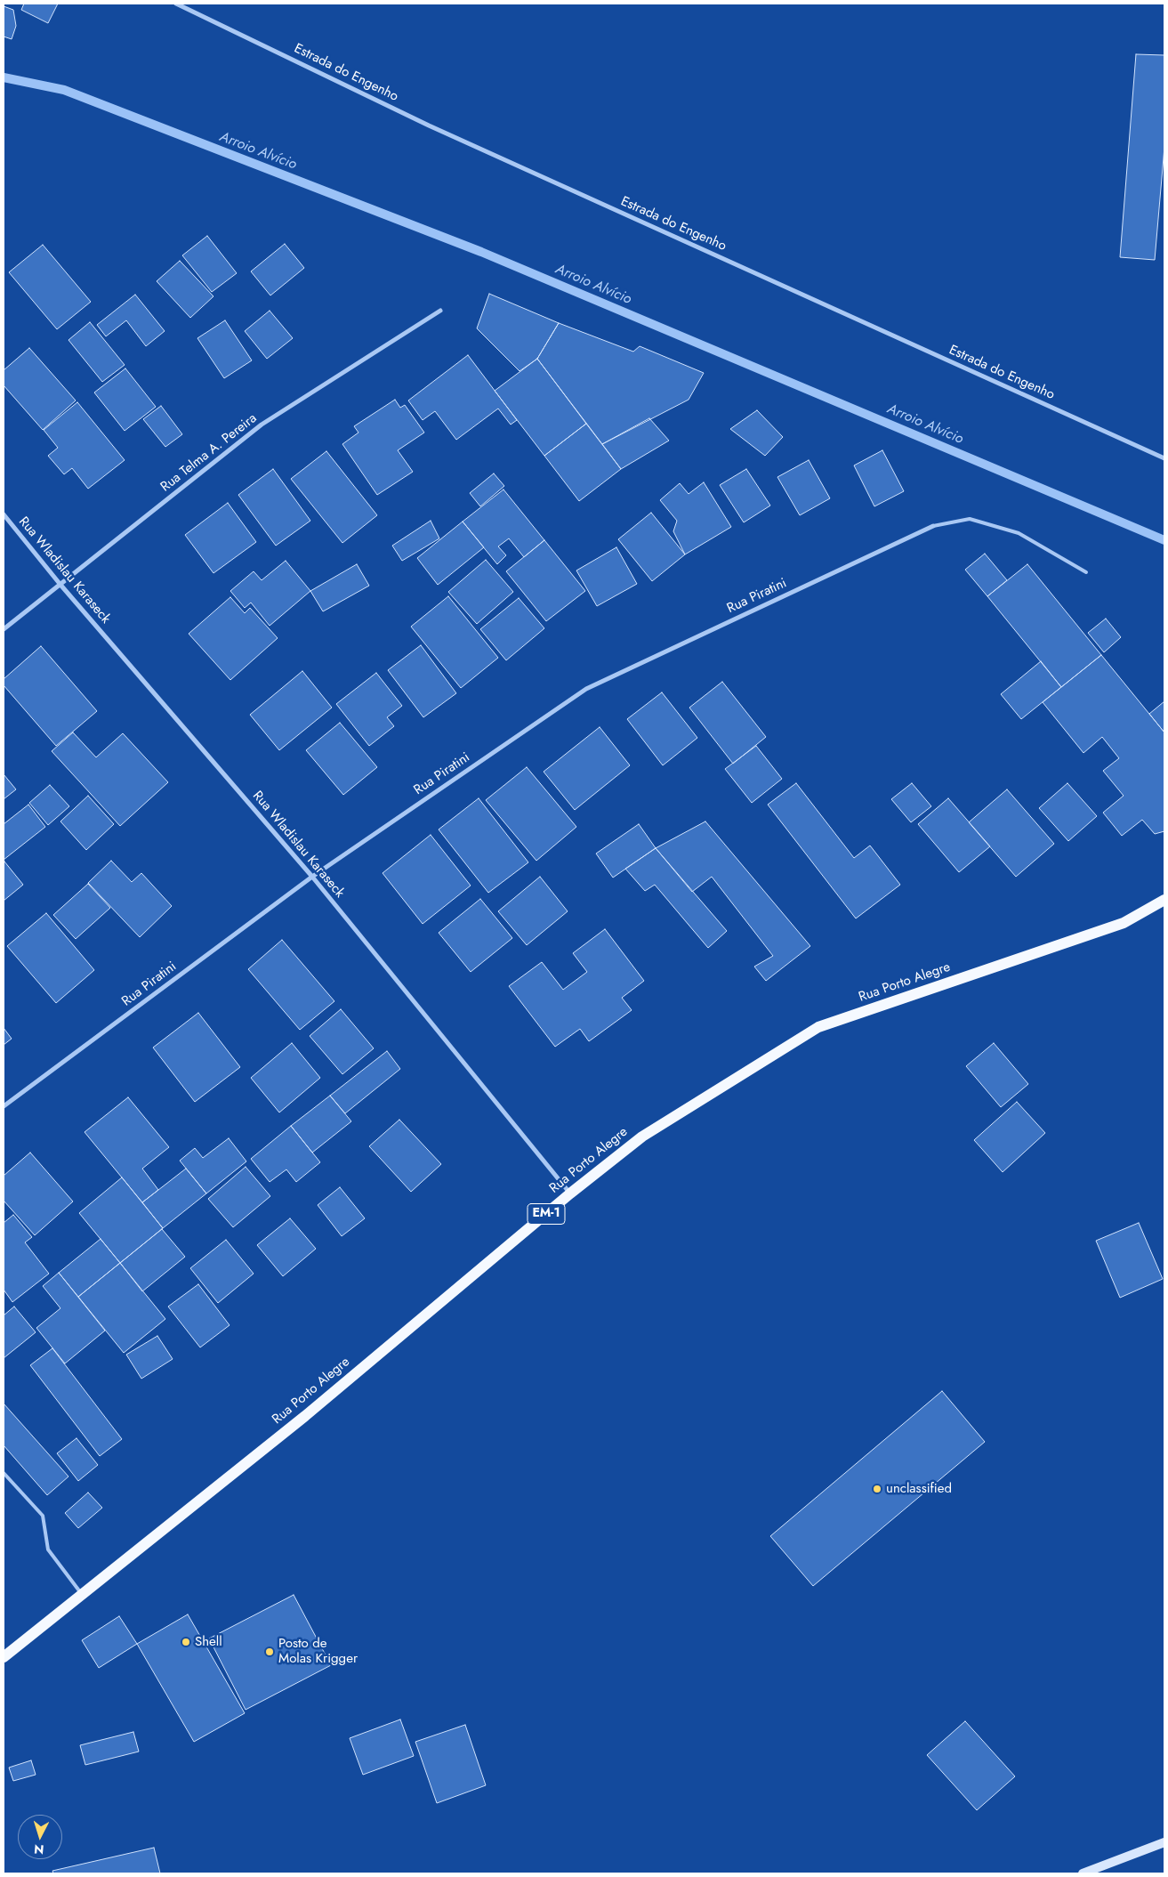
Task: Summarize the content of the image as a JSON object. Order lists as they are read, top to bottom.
{
  "streets": {
    "main road": ["Rua Porto Alegre", "EM-1"],
    "street": [
      "Estrada do Engenho",
      "Rua Telma A. Pereira",
      "Rua Wladislau Karaseck",
      "Rua Piratini"
    ]
  },
  "crossings": [
    ["Rua Telma A. Pereira", "Rua Wladislau Karaseck"],
    ["Rua Wladislau Karaseck", "Rua Piratini"],
    ["Rua Wladislau Karaseck", "Rua Porto Alegre"]
  ],
  "water": ["Arroio Alvício"],
  "places": ["unclassified", "Shell", "Posto de Molas Krigger"],
  "north": "bottom"
}
